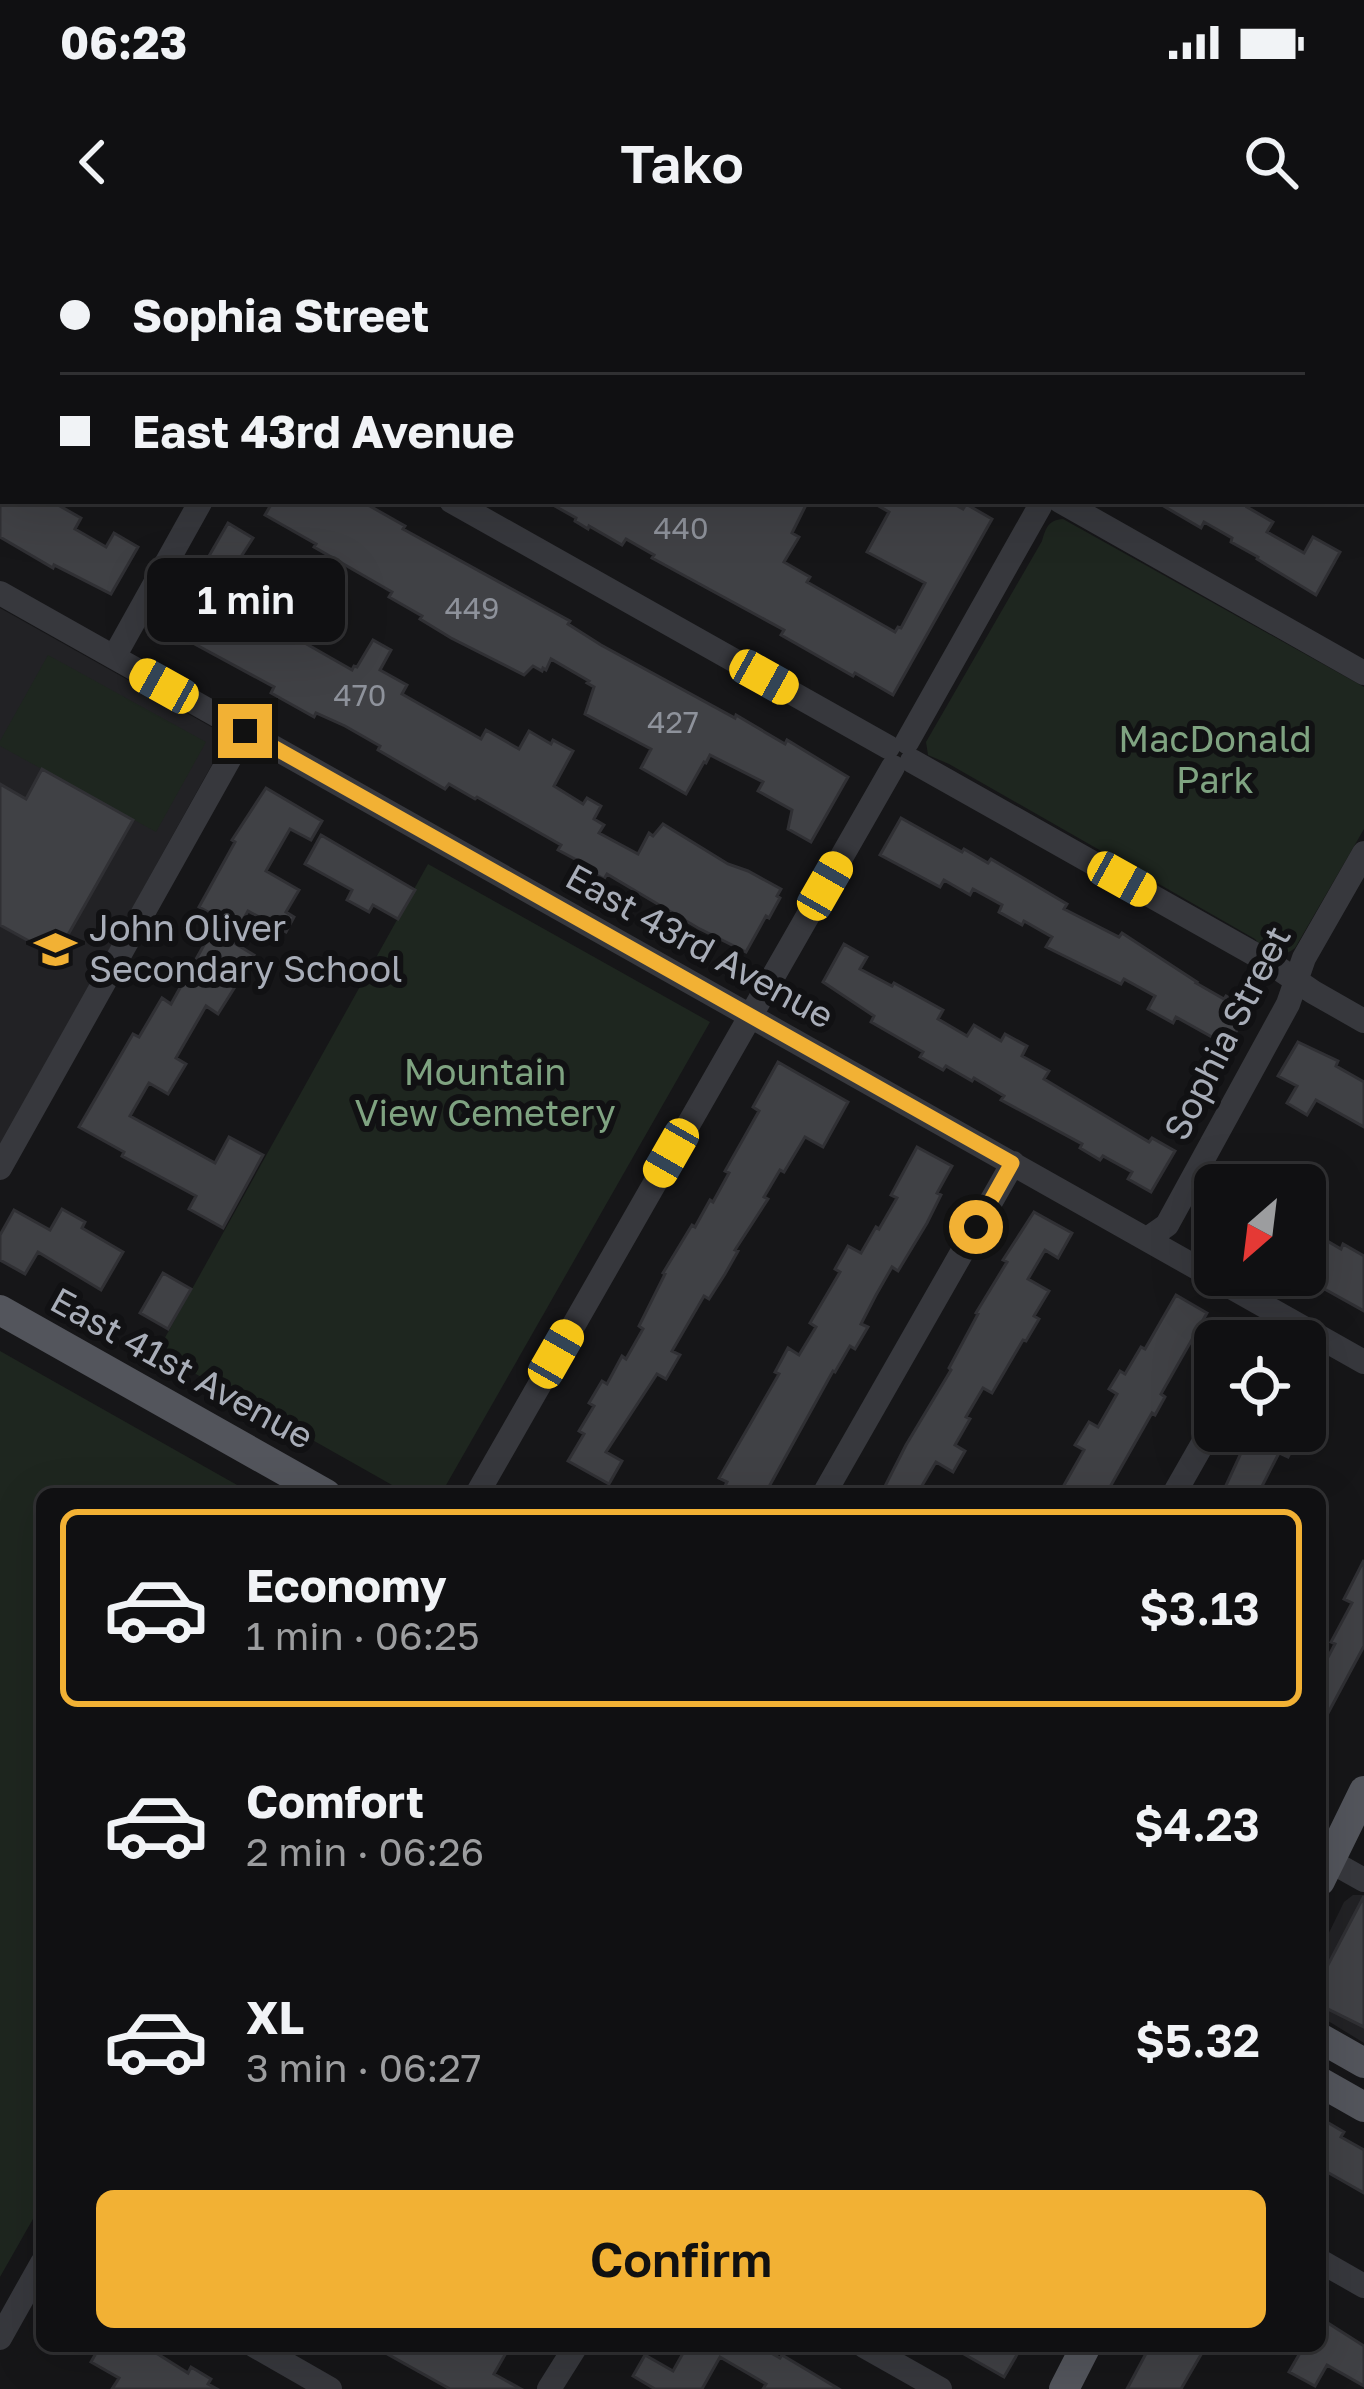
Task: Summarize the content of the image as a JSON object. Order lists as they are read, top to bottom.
{
  "streets": {
    "main road": ["East 41st Avenue"],
    "street": ["East 43rd Avenue", "Sophia Street"]
  },
  "crossings": [
    ["East 43rd Avenue", "Sophia Street"]
  ],
  "parks": ["MacDonald Park", "Mountain View Cemetery"],
  "places": {
    "school or university": ["John Oliver Secondary School"]
  },
  "house_numbers": [
    "440",
    "449",
    "470",
    "427"
  ],
  "north": "bottom left",
  "page": {
    "status": "06:23",
    "header": "Tako",
    "banner": ["Sophia Street", "East 43rd Avenue"],
    "bubble": "1 min",
    "list": [
      {
        "name": "Economy",
        "note": "1 min · 06:25",
        "value": "$3.13"
      },
      {
        "name": "Comfort",
        "note": "2 min · 06:26",
        "value": "$4.23"
      },
      {
        "name": "XL",
        "note": "3 min · 06:27",
        "value": "$5.32"
      }
    ],
    "buttons": "Confirm"
  }
}
